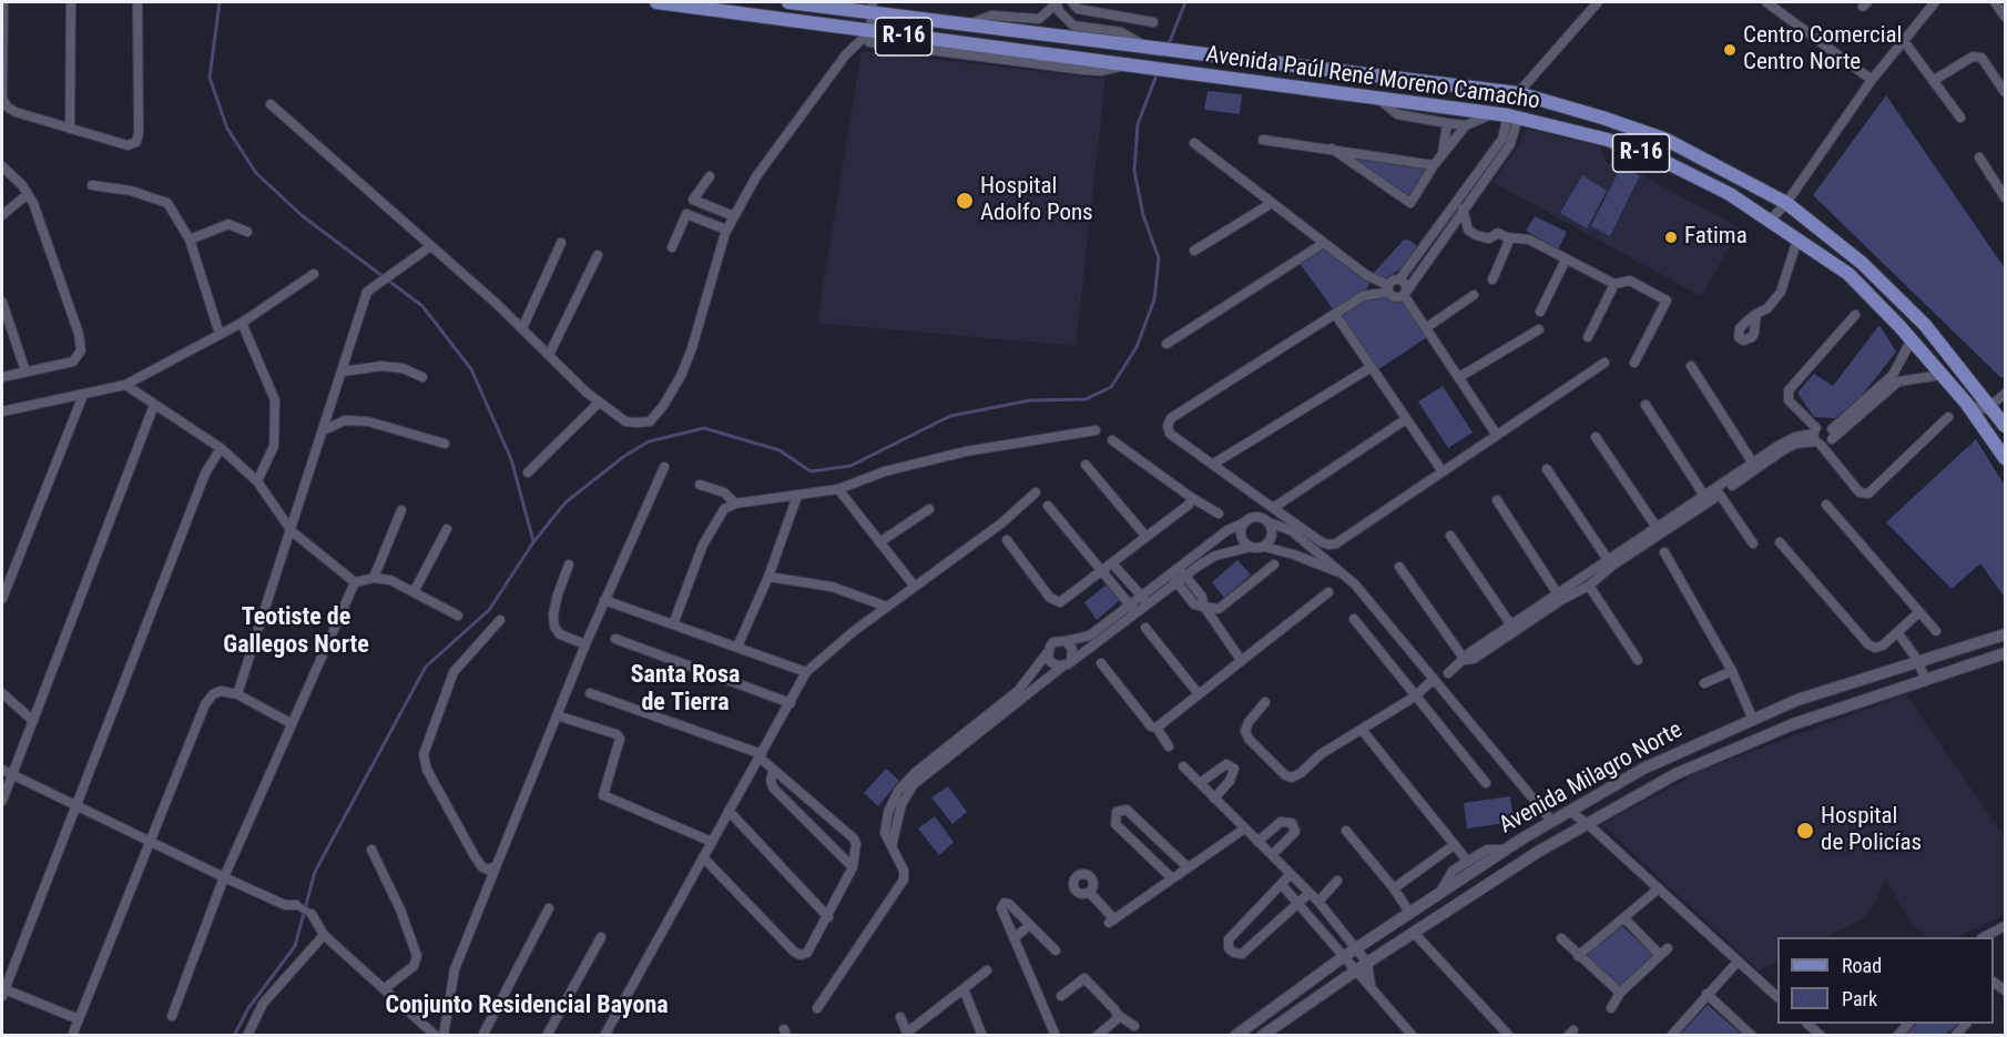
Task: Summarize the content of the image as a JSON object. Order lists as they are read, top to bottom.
{
  "streets": {
    "main road": ["R-16", "Avenida Paúl René Moreno Camacho", "Avenida Milagro Norte"]
  },
  "districts": ["Teotiste de Gallegos Norte", "Santa Rosa de Tierra", "Conjunto Residencial Bayona"],
  "places": [
    "Centro Comercial Centro Norte",
    "Hospital Adolfo Pons",
    "Fatima",
    "Hospital de Policías"
  ],
  "legend": ["Road", "Park"]
}
